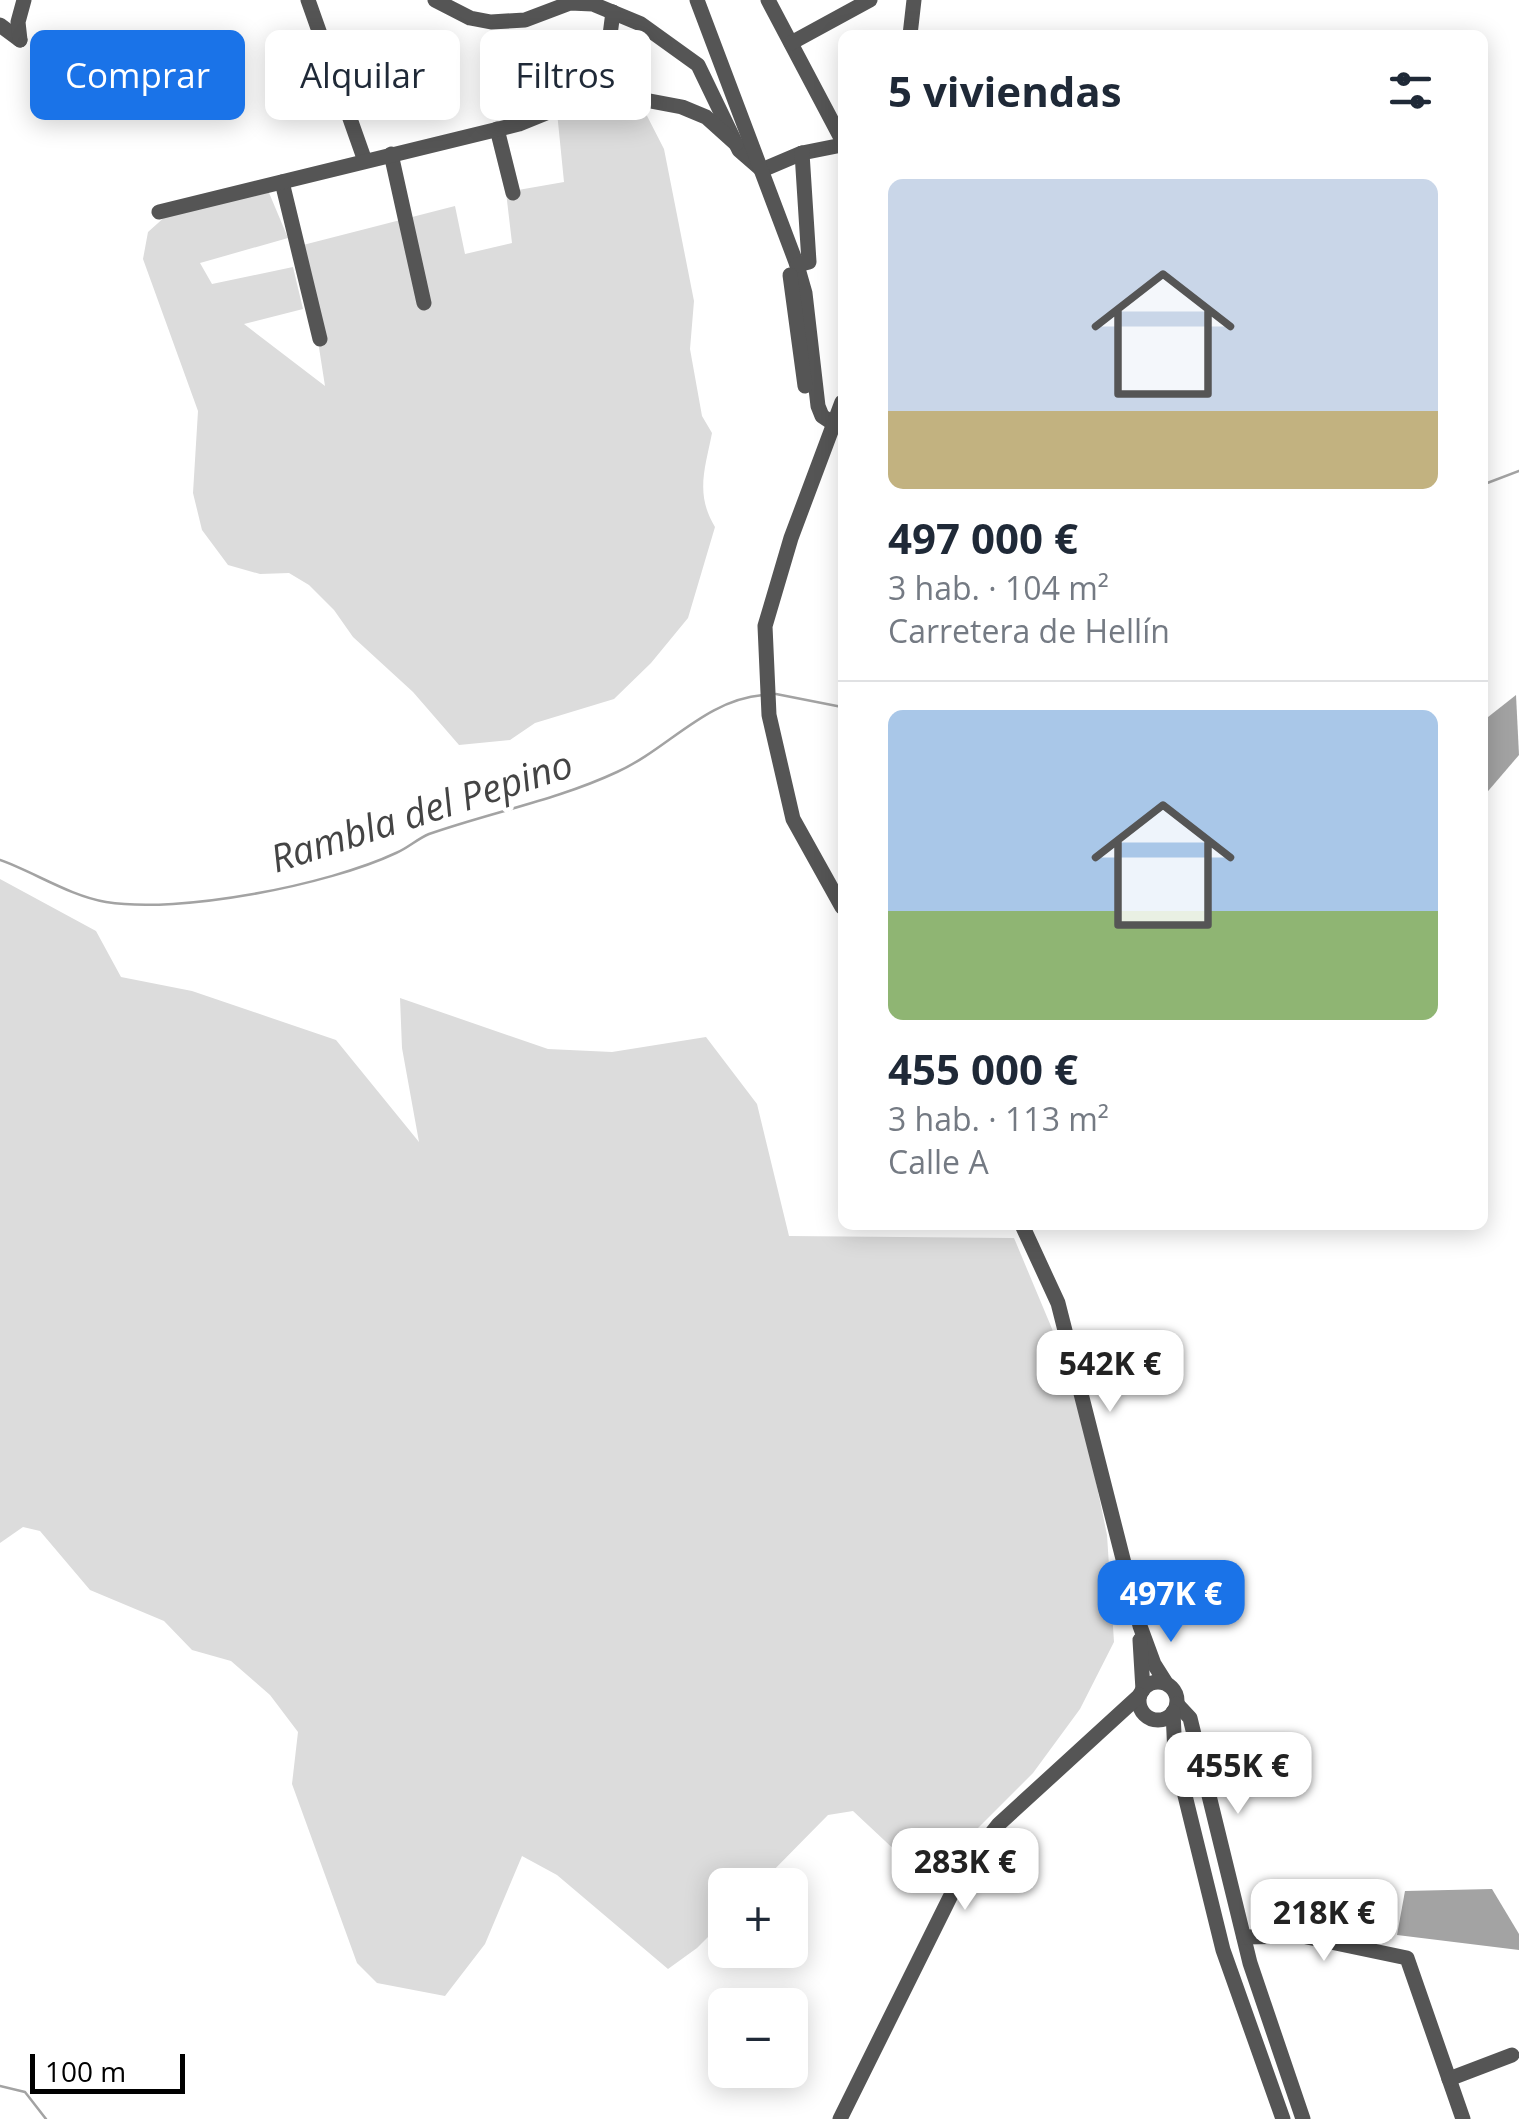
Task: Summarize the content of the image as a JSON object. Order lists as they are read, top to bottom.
{
  "water": ["Rambla del Pepino"],
  "scale_bar": "100 m",
  "page": {
    "chip": ["Comprar", "Alquilar", "Filtros"],
    "heading": "5 viviendas",
    "list": [
      {
        "name": "497 000 €",
        "note": "3 hab. · 104 m² · Carretera de Hellín"
      },
      {
        "name": "455 000 €",
        "note": "3 hab. · 113 m² · Calle A"
      }
    ],
    "price": [
      "542K €",
      "497K €",
      "455K €",
      "283K €",
      "218K €"
    ],
    "map_buttons": ["+", "−"],
    "scale": "100 m"
  }
}
